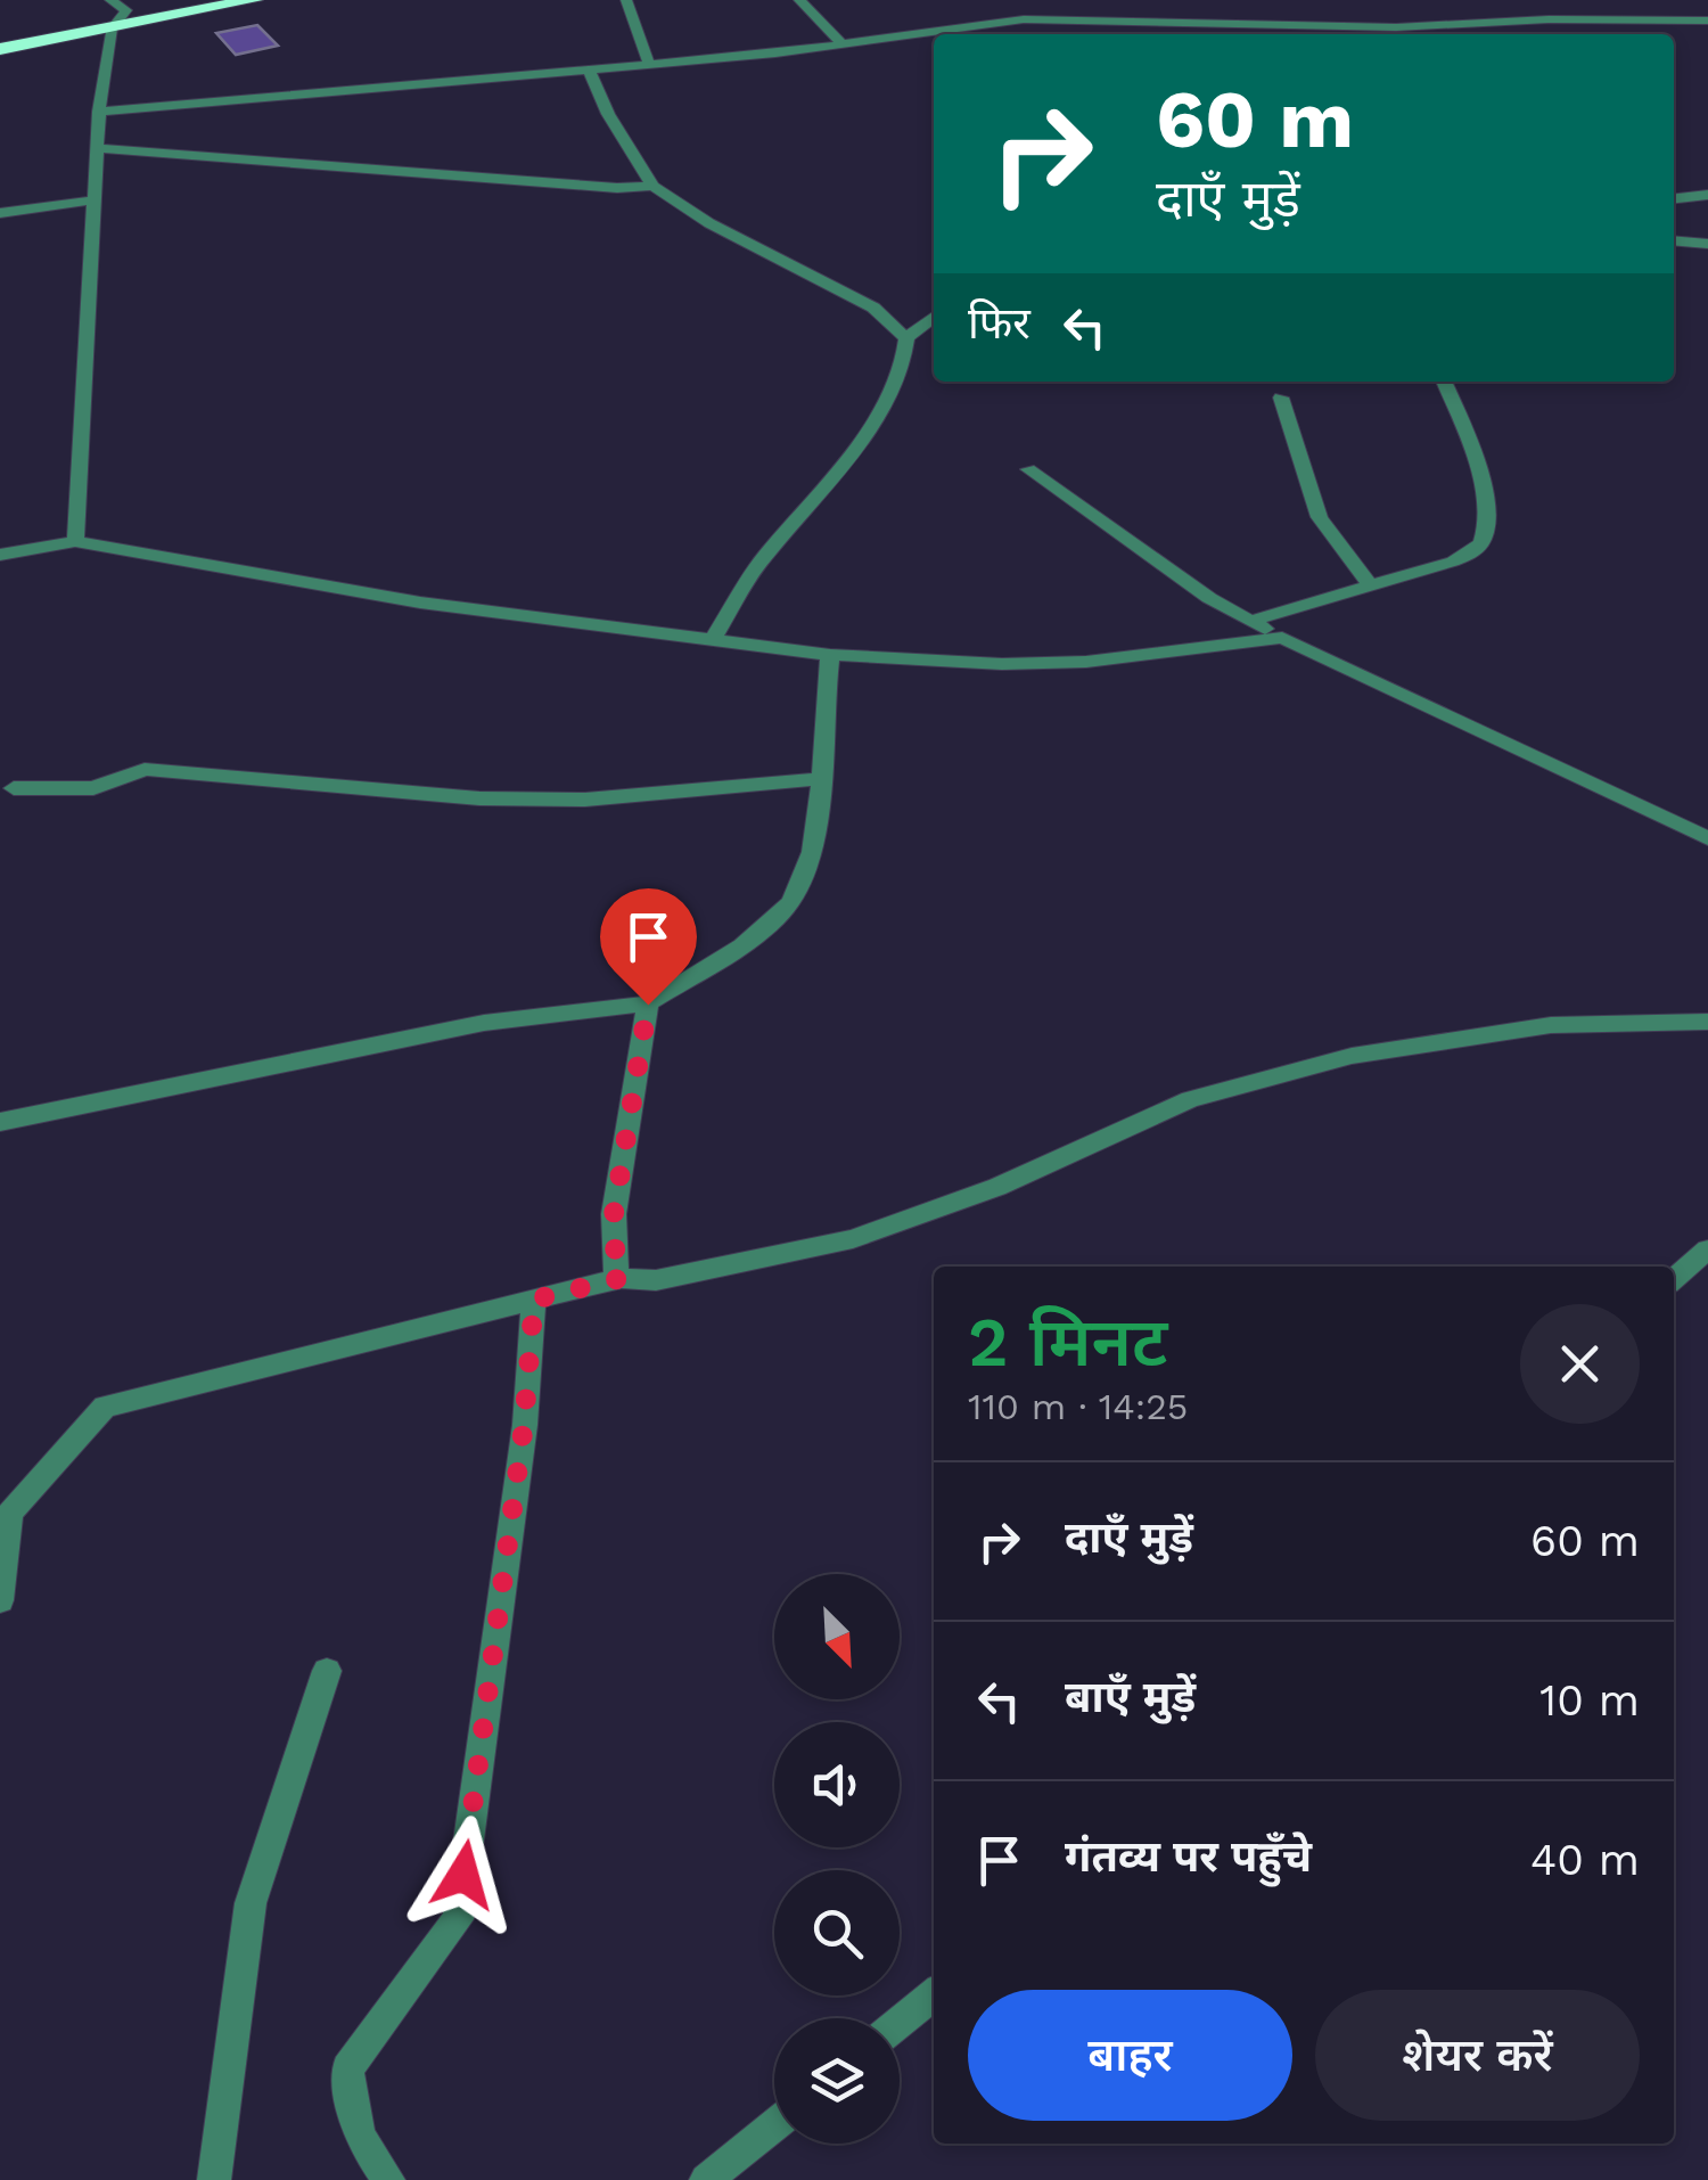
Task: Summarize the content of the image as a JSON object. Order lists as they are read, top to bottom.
{
  "north": "bottom right",
  "page": {
    "turn": ["60 m", "दाएँ मुड़ें"],
    "then": "फिर",
    "heading": ["2 मिनट", "110 m · 14:25"],
    "list": [
      {
        "name": "दाएँ मुड़ें",
        "value": "60 m"
      },
      {
        "name": "बाएँ मुड़ें",
        "value": "10 m"
      },
      {
        "name": "गंतव्य पर पहुँचे",
        "value": "40 m"
      }
    ],
    "buttons": ["बाहर", "शेयर करें"]
  }
}
